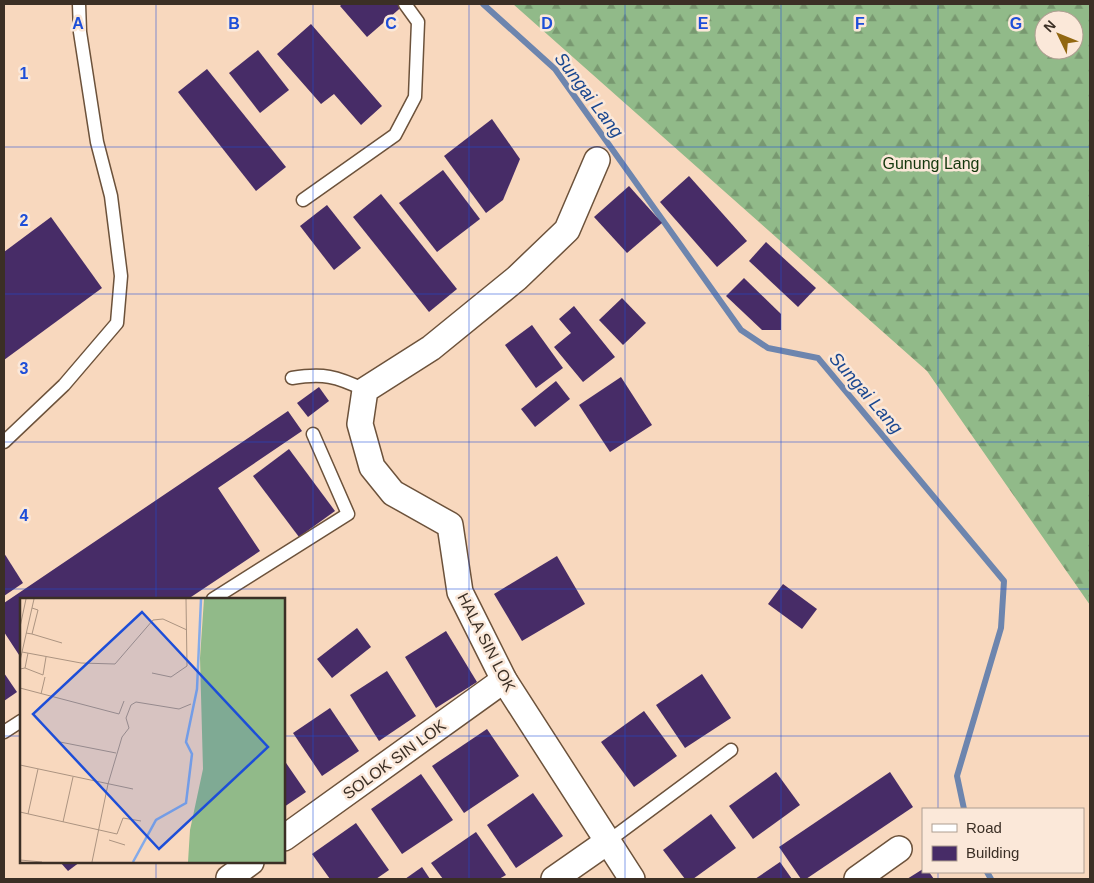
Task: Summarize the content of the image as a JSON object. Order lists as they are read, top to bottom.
{
  "streets": {
    "street": ["HALA SIN LOK", "SOLOK SIN LOK"]
  },
  "crossings": [
    ["HALA SIN LOK", "SOLOK SIN LOK"]
  ],
  "water": ["Sungai Lang"],
  "parks": ["Gunung Lang"],
  "legend": ["Road", "Building"],
  "north": "top left",
  "grid": {
    "columns": [
      "A",
      "B",
      "C",
      "D",
      "E",
      "F",
      "G"
    ],
    "rows": [
      "1",
      "2",
      "3",
      "4"
    ]
  }
}
